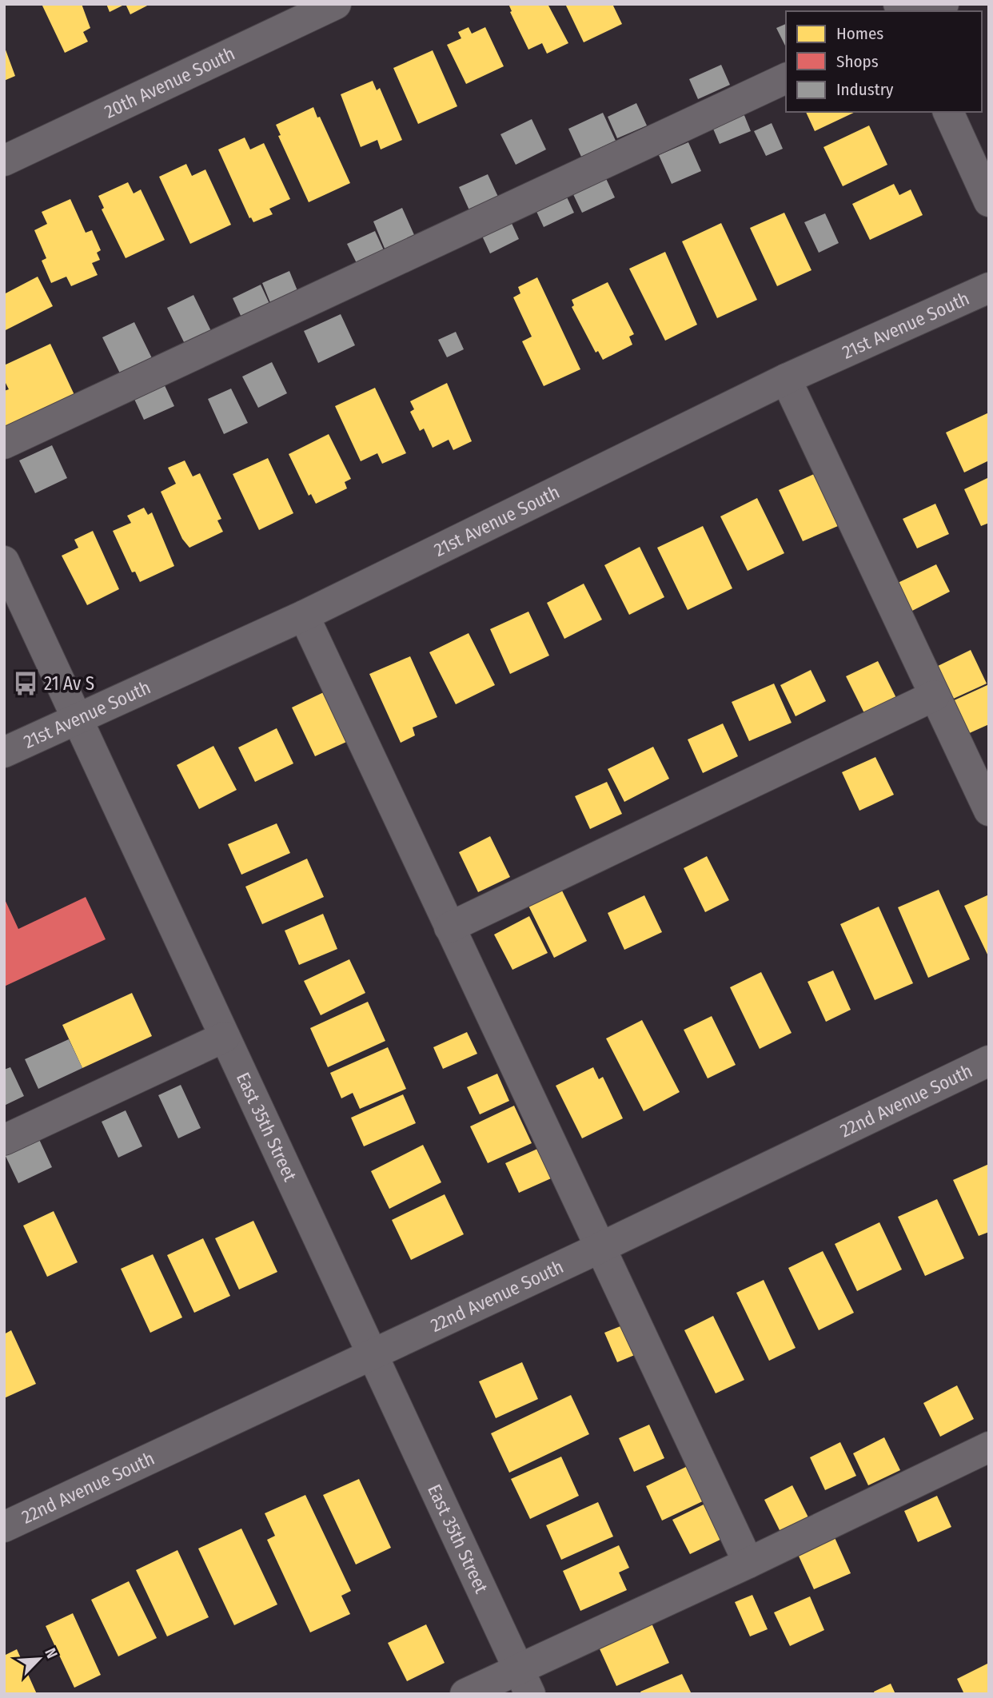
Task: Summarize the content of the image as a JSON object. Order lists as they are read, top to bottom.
{
  "streets": {
    "street": [
      "20th Avenue South",
      "21st Avenue South",
      "22nd Avenue South",
      "East 35th Street"
    ]
  },
  "crossings": [
    ["21st Avenue South", "East 35th Street"],
    ["22nd Avenue South", "East 35th Street"]
  ],
  "places": {
    "bus stop": ["21 Av S"]
  },
  "legend": ["Homes", "Shops", "Industry"],
  "north": "top right"
}
